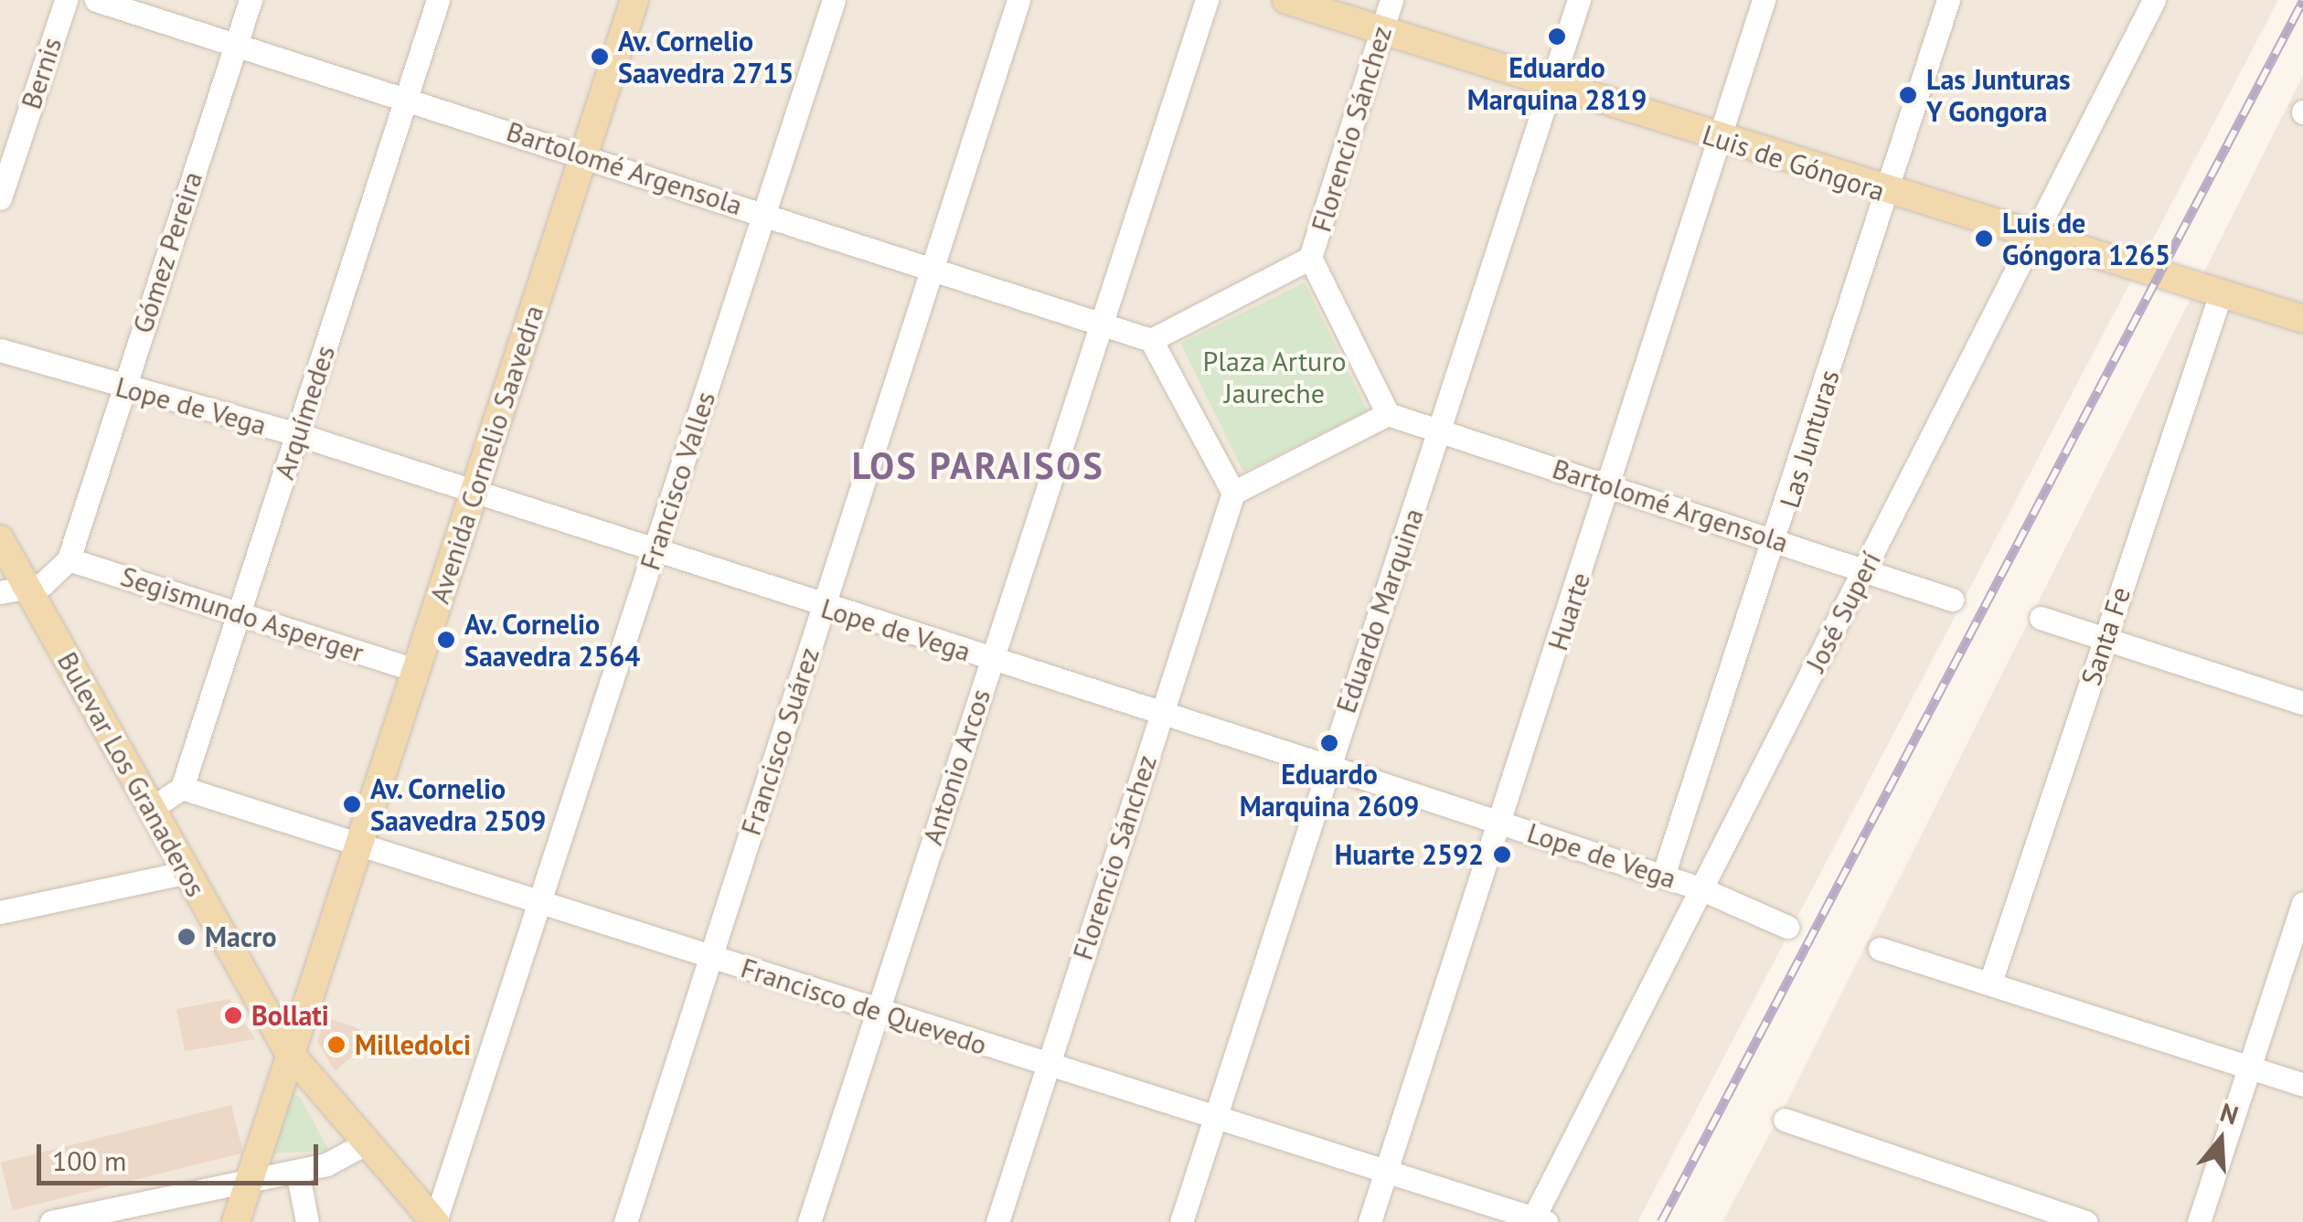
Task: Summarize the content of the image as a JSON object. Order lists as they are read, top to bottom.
{
  "streets": {
    "main road": ["Luis de Góngora", "Avenida Cornelio Saavedra", "Bulevar Los Granaderos"],
    "street": [
      "Bernis",
      "Florencio Sánchez",
      "Bartolomé Argensola",
      "Gómez Pereira",
      "Lope de Vega",
      "Arquímedes",
      "Las Junturas",
      "Francisco Valles",
      "Eduardo Marquina",
      "Huarte",
      "José Superí",
      "Segismundo Asperger",
      "Santa Fe",
      "Francisco Suárez",
      "Antonio Arcos",
      "Francisco de Quevedo"
    ]
  },
  "crossings": [
    ["Florencio Sánchez", "Luis de Góngora"],
    ["Florencio Sánchez", "Bartolomé Argensola"],
    ["Florencio Sánchez", "Lope de Vega"],
    ["Florencio Sánchez", "Francisco de Quevedo"],
    ["Luis de Góngora", "Las Junturas"],
    ["Luis de Góngora", "Eduardo Marquina"],
    ["Luis de Góngora", "Huarte"],
    ["Luis de Góngora", "José Superí"],
    ["Luis de Góngora", "Santa Fe"],
    ["Bartolomé Argensola", "Gómez Pereira"],
    ["Bartolomé Argensola", "Arquímedes"],
    ["Bartolomé Argensola", "Las Junturas"],
    ["Bartolomé Argensola", "Avenida Cornelio Saavedra"],
    ["Bartolomé Argensola", "Francisco Valles"],
    ["Bartolomé Argensola", "Eduardo Marquina"],
    ["Bartolomé Argensola", "Huarte"],
    ["Bartolomé Argensola", "José Superí"],
    ["Bartolomé Argensola", "Francisco Suárez"],
    ["Bartolomé Argensola", "Antonio Arcos"],
    ["Gómez Pereira", "Lope de Vega"],
    ["Gómez Pereira", "Segismundo Asperger"],
    ["Lope de Vega", "Arquímedes"],
    ["Lope de Vega", "Las Junturas"],
    ["Lope de Vega", "Avenida Cornelio Saavedra"],
    ["Lope de Vega", "Francisco Valles"],
    ["Lope de Vega", "Eduardo Marquina"],
    ["Lope de Vega", "Huarte"],
    ["Lope de Vega", "José Superí"],
    ["Lope de Vega", "Francisco Suárez"],
    ["Lope de Vega", "Antonio Arcos"],
    ["Arquímedes", "Segismundo Asperger"],
    ["Arquímedes", "Francisco de Quevedo"],
    ["Avenida Cornelio Saavedra", "Segismundo Asperger"],
    ["Avenida Cornelio Saavedra", "Bulevar Los Granaderos"],
    ["Avenida Cornelio Saavedra", "Francisco de Quevedo"],
    ["Francisco Valles", "Bulevar Los Granaderos"],
    ["Francisco Valles", "Francisco de Quevedo"],
    ["Eduardo Marquina", "Francisco de Quevedo"],
    ["Huarte", "Francisco de Quevedo"],
    ["José Superí", "Francisco de Quevedo"],
    ["Francisco Suárez", "Francisco de Quevedo"],
    ["Antonio Arcos", "Francisco de Quevedo"]
  ],
  "districts": ["LOS PARAISOS"],
  "parks": ["Plaza Arturo Jaureche"],
  "places": [
    "Eduardo Marquina 2819",
    "Av. Cornelio Saavedra 2715",
    "Las Junturas Y Gongora",
    "Luis de Góngora 1265",
    "Av. Cornelio Saavedra 2564",
    "Eduardo Marquina 2609",
    "Av. Cornelio Saavedra 2509",
    "Huarte 2592",
    "Macro",
    "Bollati",
    "Milledolci"
  ],
  "scale_bar": "100 m",
  "north": "top"
}
